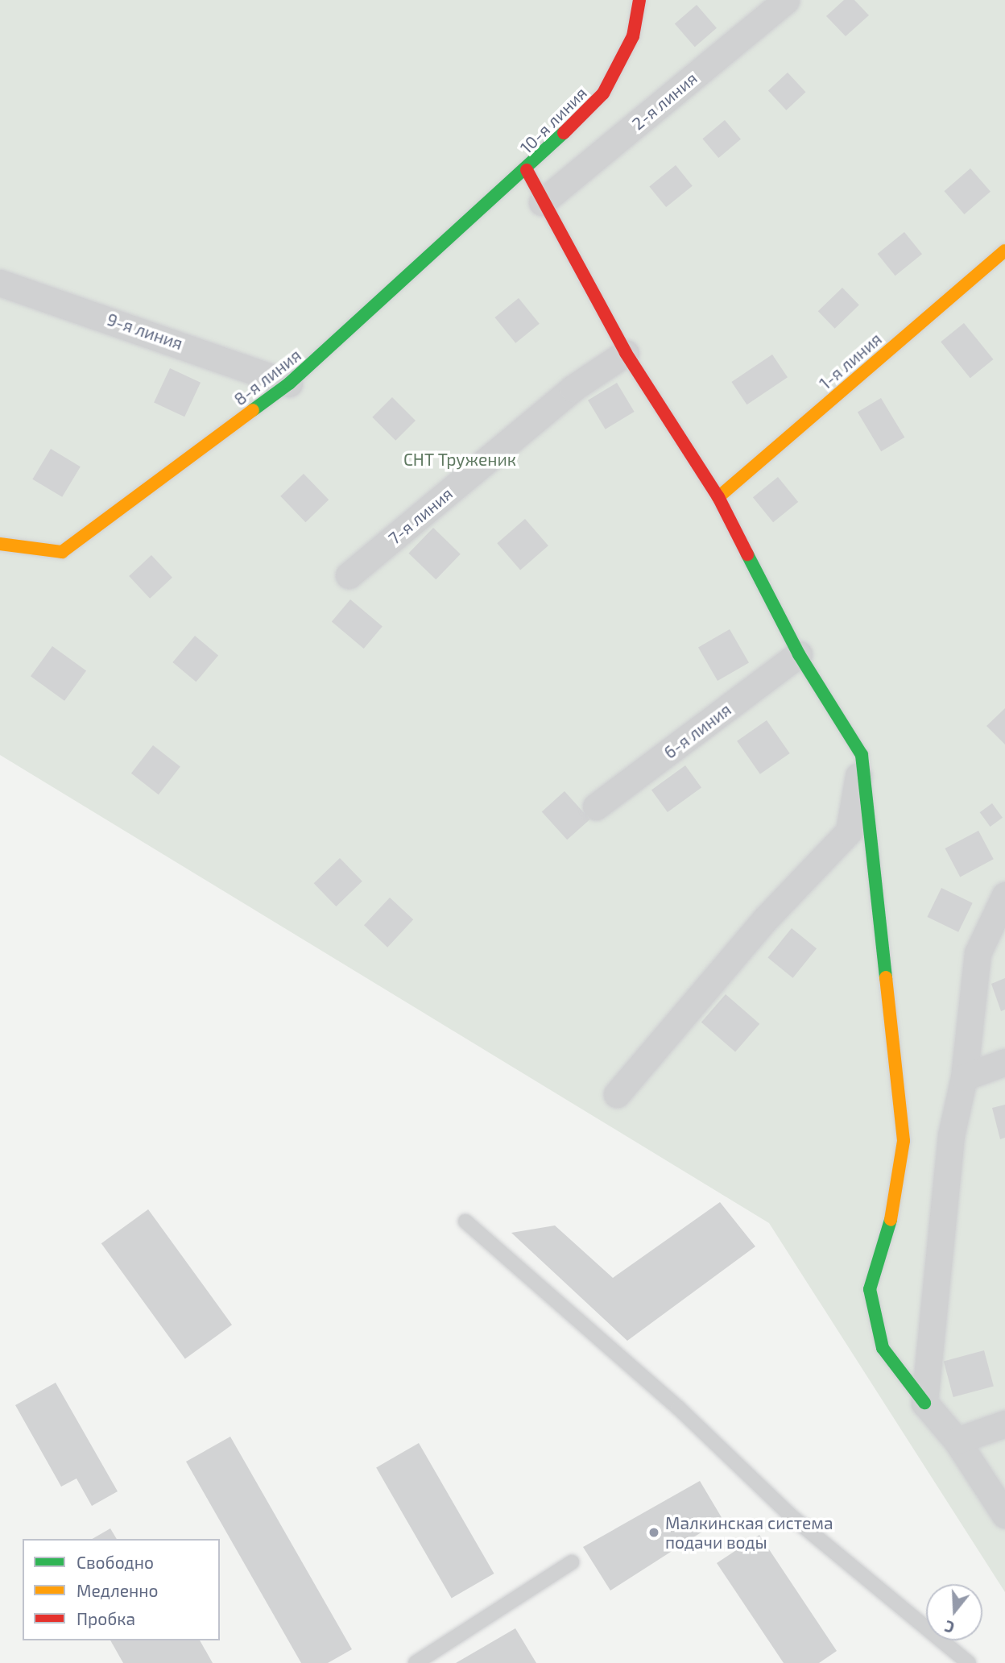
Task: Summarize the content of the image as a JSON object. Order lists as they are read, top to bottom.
{
  "streets": {
    "street": [
      "2-я линия",
      "10-я линия",
      "9-я линия",
      "1-я линия",
      "8-я линия",
      "7-я линия",
      "6-я линия"
    ]
  },
  "crossings": [
    ["10-я линия", "8-я линия"],
    ["9-я линия", "8-я линия"]
  ],
  "parks": ["СНТ Труженик"],
  "places": ["Малкинская система подачи воды"],
  "legend": ["Свободно", "Медленно", "Пробка"],
  "north": "bottom"
}
